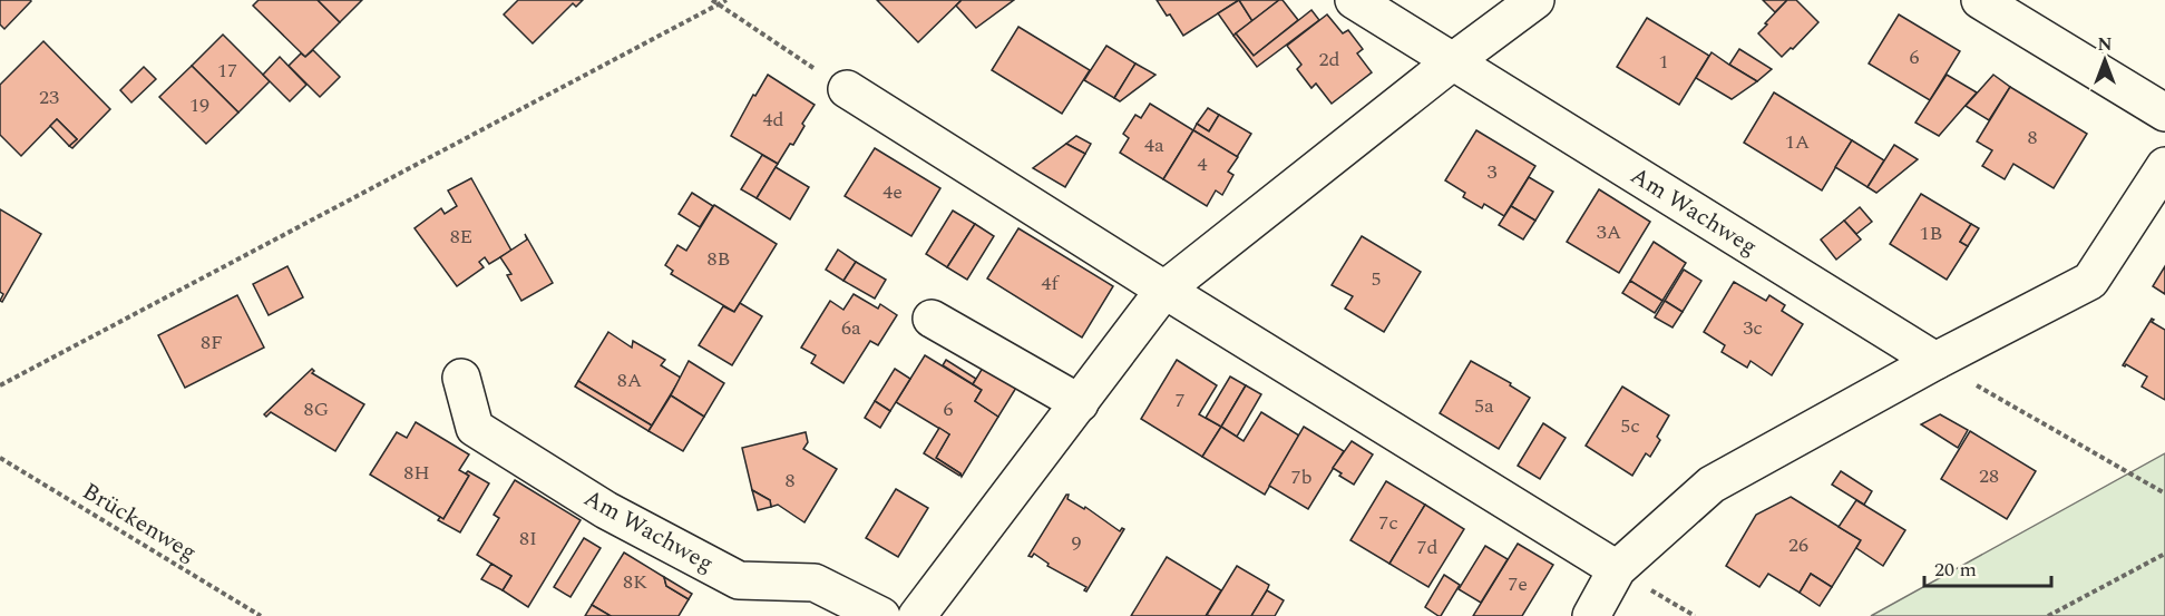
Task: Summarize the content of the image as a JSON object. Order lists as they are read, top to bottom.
{
  "streets": {
    "street": ["Am Wachweg"],
    "path": ["Brückenweg"]
  },
  "house_numbers": [
    "6",
    "2d",
    "1",
    "17",
    "23",
    "19",
    "4d",
    "8",
    "1A",
    "4a",
    "4",
    "3",
    "4e",
    "3A",
    "1B",
    "8E",
    "8B",
    "5",
    "4f",
    "6a",
    "3c",
    "8F",
    "8A",
    "7",
    "5a",
    "8G",
    "6",
    "5c",
    "8H",
    "28",
    "7b",
    "8",
    "7c",
    "8I",
    "9",
    "26",
    "7d",
    "8K",
    "7e"
  ],
  "scale_bar": "20 m",
  "north": "top"
}
